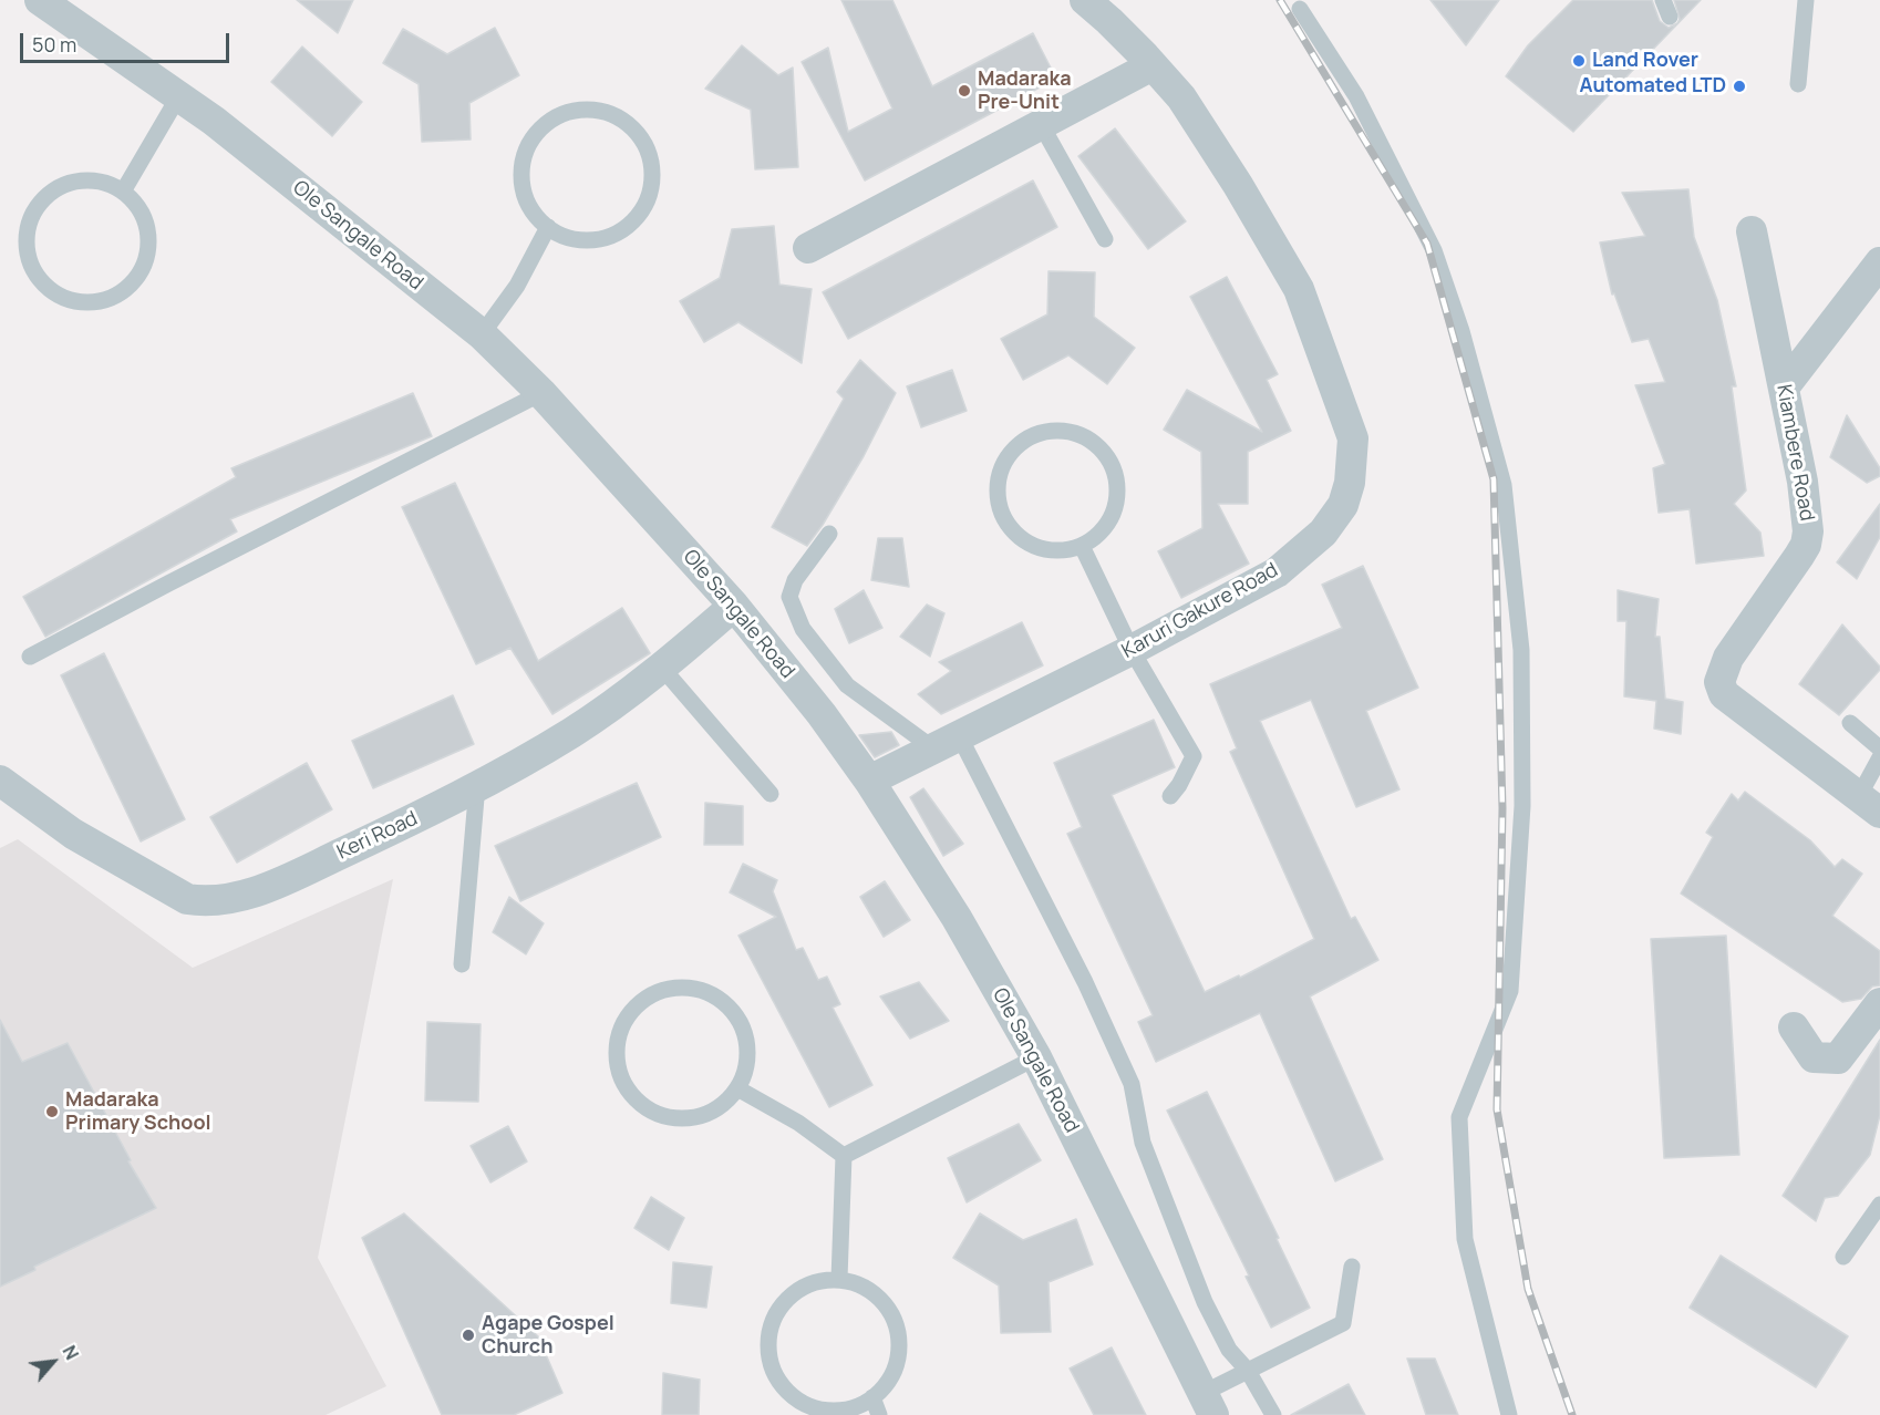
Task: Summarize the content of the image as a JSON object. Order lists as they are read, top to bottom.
{
  "streets": {
    "street": [
      "Ole Sangale Road",
      "Kiambere Road",
      "Karuri Gakure Road",
      "Keri Road"
    ]
  },
  "crossings": [
    ["Ole Sangale Road", "Karuri Gakure Road"],
    ["Ole Sangale Road", "Keri Road"]
  ],
  "places": [
    "Land Rover",
    "Automated LTD",
    "Madaraka Pre-Unit",
    "Madaraka Primary School",
    "Agape Gospel Church"
  ],
  "scale_bar": "50 m",
  "north": "top right"
}
